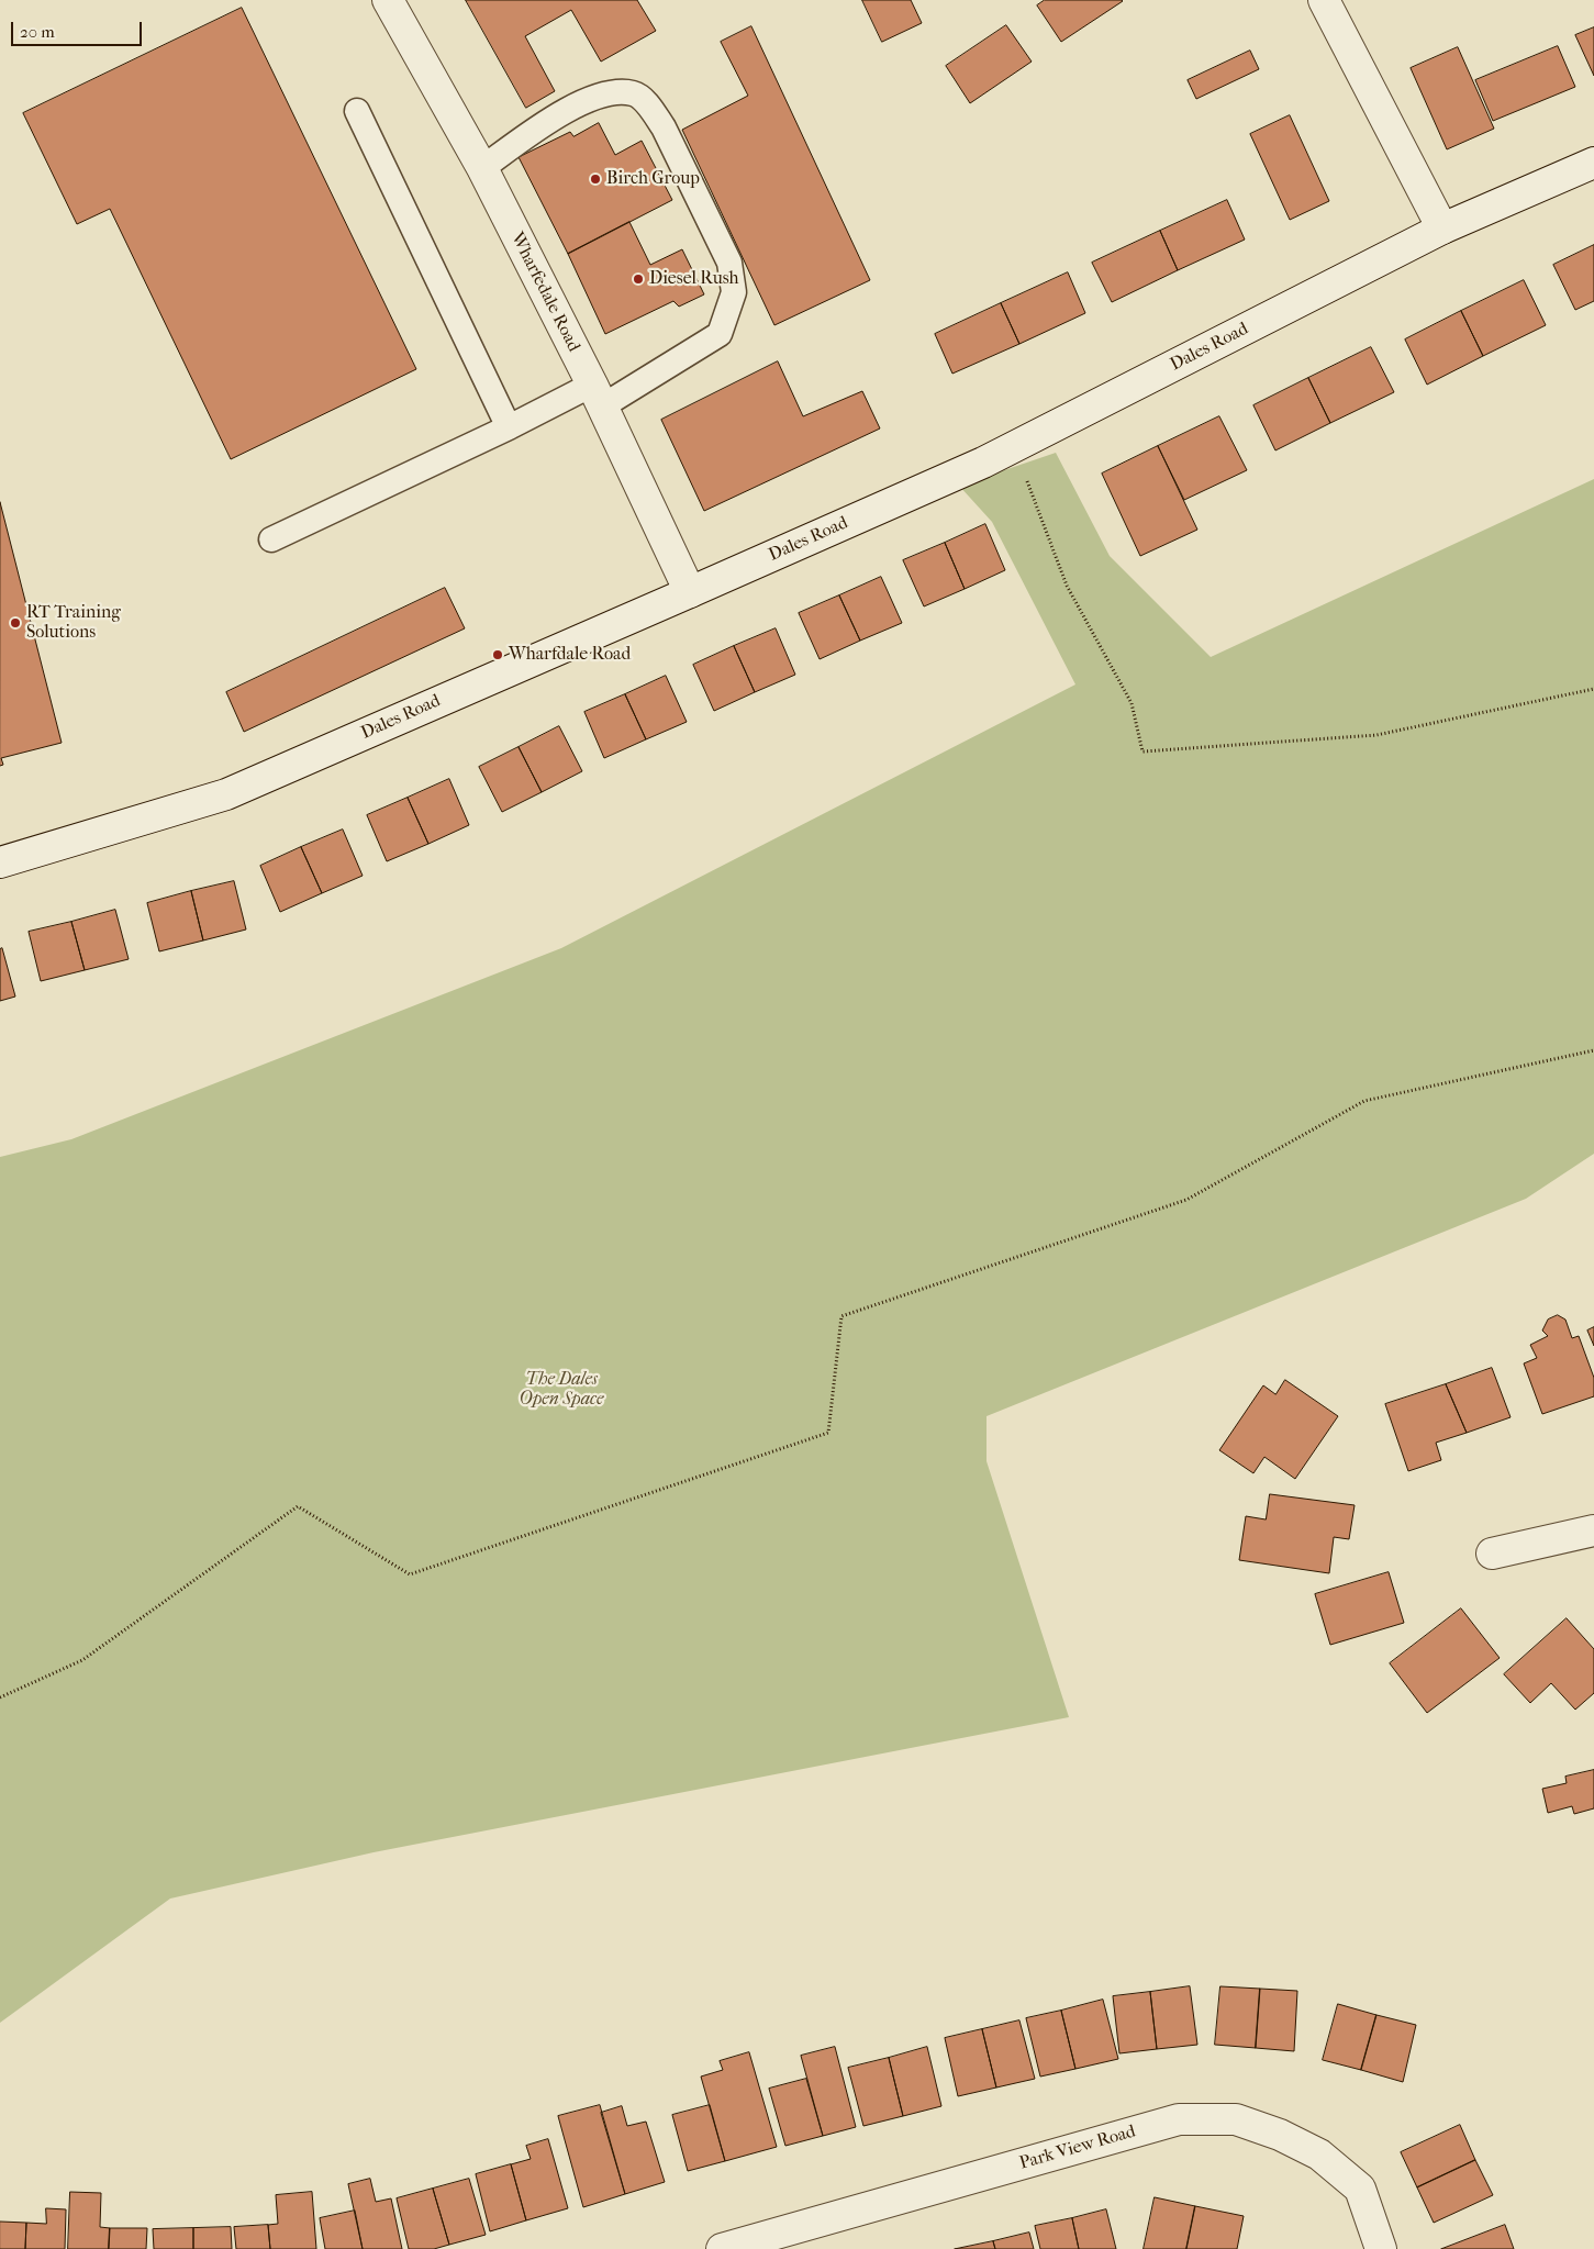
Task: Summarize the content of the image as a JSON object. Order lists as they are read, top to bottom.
{
  "streets": {
    "street": ["Wharfedale Road", "Dales Road", "Park View Road"]
  },
  "crossings": [
    ["Wharfedale Road", "Dales Road"]
  ],
  "parks": ["The Dales Open Space"],
  "places": [
    "Birch Group",
    "Diesel Rush",
    "RT Training Solutions",
    "Wharfdale Road"
  ],
  "scale_bar": "20 m"
}
